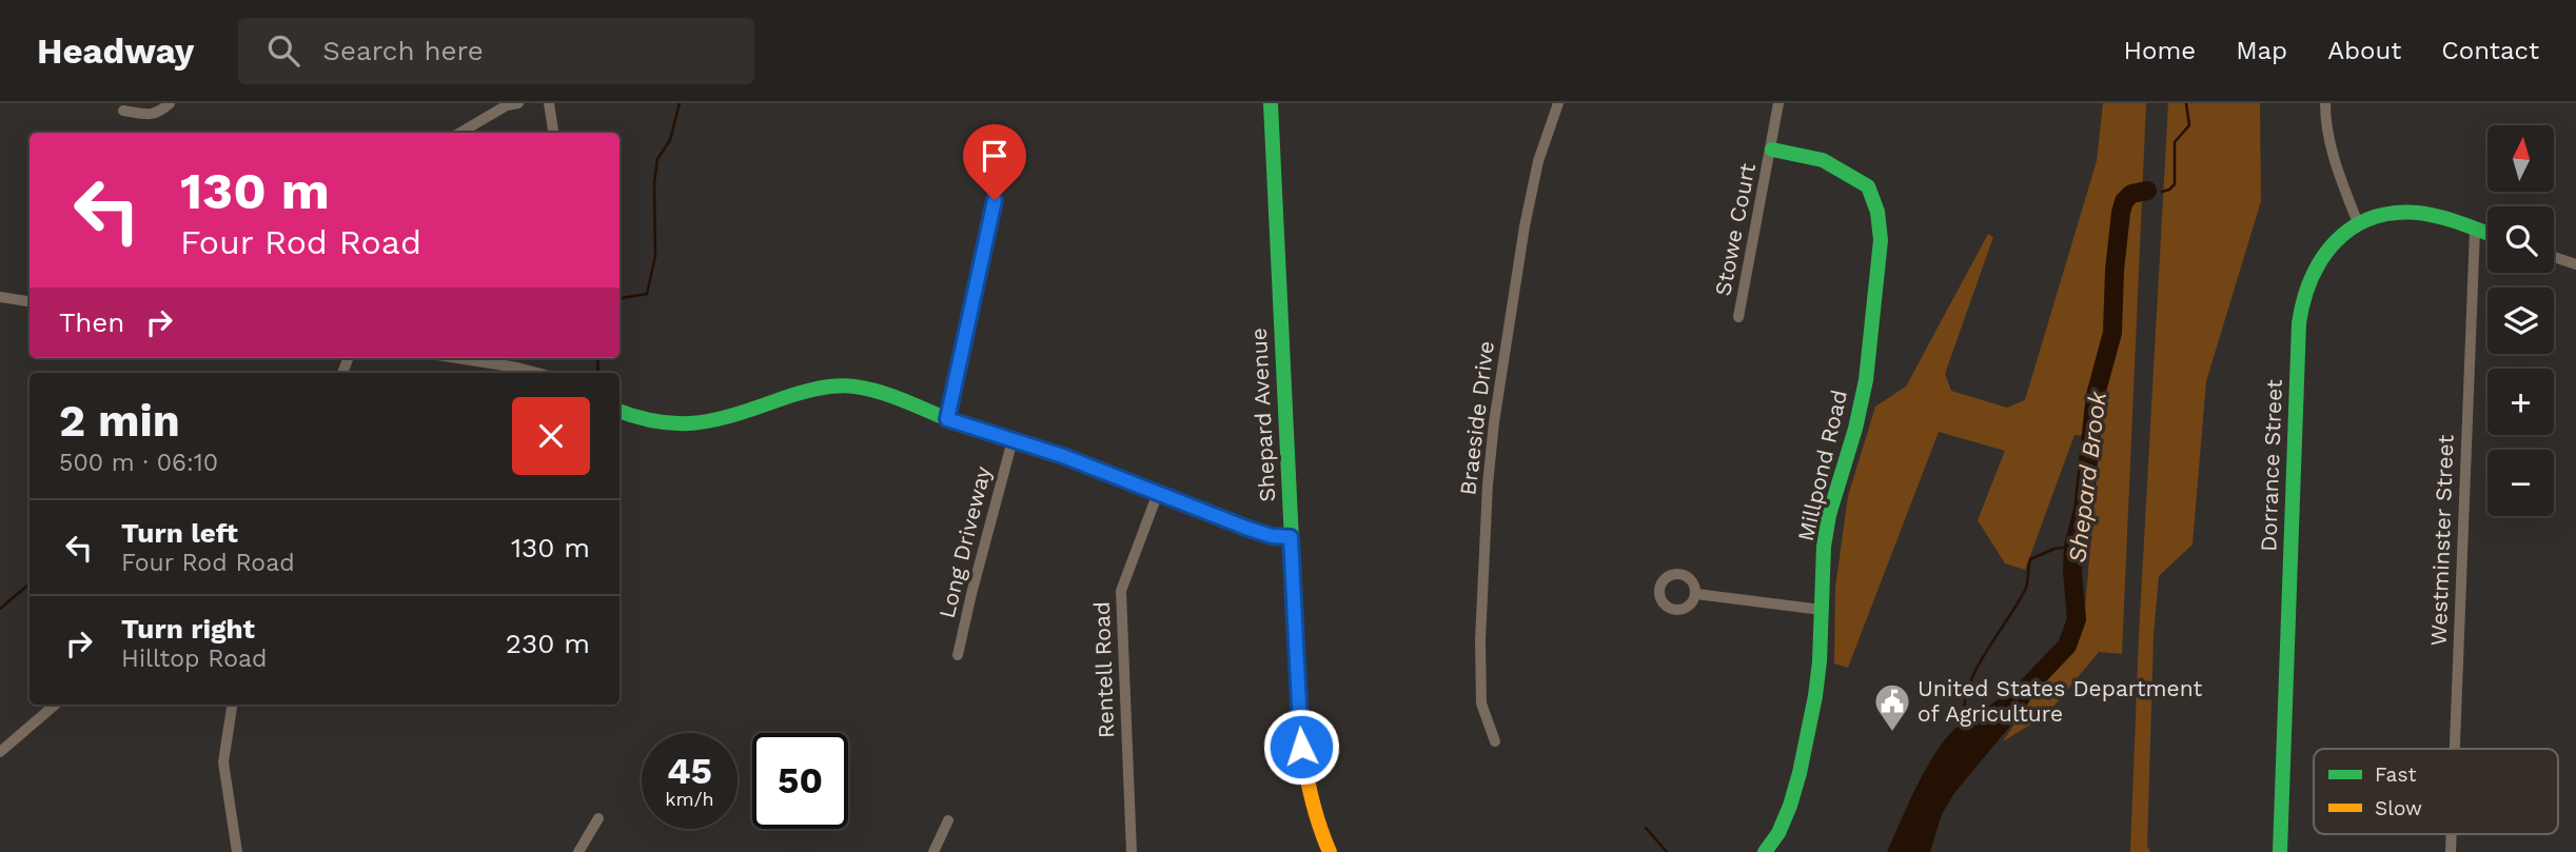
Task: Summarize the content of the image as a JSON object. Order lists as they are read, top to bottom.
{
  "streets": {
    "street": [
      "Stowe Court",
      "Shepard Avenue",
      "Braeside Drive",
      "Millpond Road",
      "Dorrance Street",
      "Westminster Street",
      "Long Driveway",
      "Rentell Road"
    ]
  },
  "crossings": [
    ["Stowe Court", "Millpond Road"],
    ["Dorrance Street", "Westminster Street"]
  ],
  "water": ["Shepard Brook"],
  "places": {
    "public building": ["United States Department of Agriculture"]
  },
  "legend": ["Fast", "Slow"],
  "north": "top",
  "page": {
    "header": "Headway",
    "search": "Search here",
    "nav": [
      "Home",
      "Map",
      "About",
      "Contact"
    ],
    "map_buttons": ["+", "−"],
    "turn": ["130 m", "Four Rod Road"],
    "then": "Then",
    "heading": ["2 min", "500 m · 06:10"],
    "list": [
      {
        "name": "Turn left",
        "note": "Four Rod Road",
        "value": "130 m"
      },
      {
        "name": "Turn right",
        "note": "Hilltop Road",
        "value": "230 m"
      }
    ],
    "speed": "45 km/h",
    "limit": "50"
  }
}
